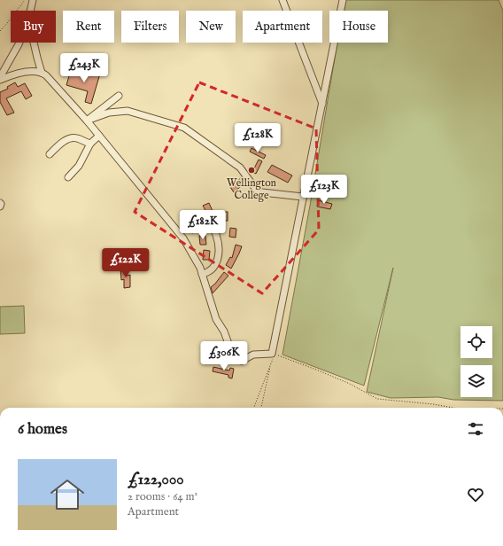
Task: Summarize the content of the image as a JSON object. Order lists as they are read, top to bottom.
{
  "places": ["Wellington College"],
  "page": {
    "chip": [
      "Buy",
      "Rent",
      "Filters",
      "New",
      "Apartment",
      "House"
    ],
    "price": [
      "£243K",
      "£128K",
      "£123K",
      "£182K",
      "£122K",
      "£306K"
    ],
    "heading": "6 homes",
    "list": [
      {
        "name": "£122,000",
        "note": "2 rooms · 64 m² · Apartment"
      }
    ]
  }
}
